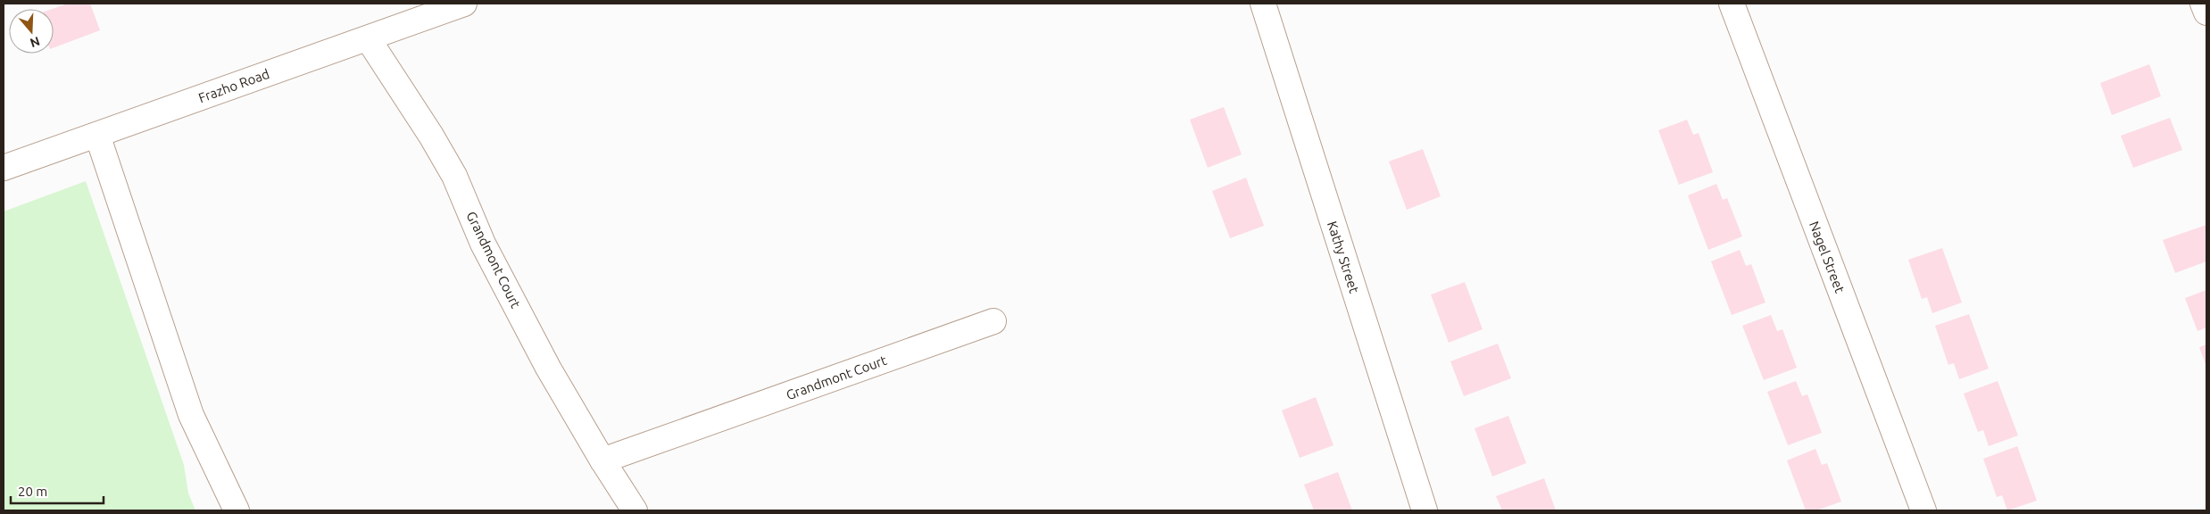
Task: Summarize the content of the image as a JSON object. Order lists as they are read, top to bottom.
{
  "streets": {
    "street": [
      "Frazho Road",
      "Kathy Street",
      "Nagel Street",
      "Grandmont Court"
    ]
  },
  "crossings": [
    ["Frazho Road", "Grandmont Court"]
  ],
  "scale_bar": "20 m",
  "north": "bottom"
}
